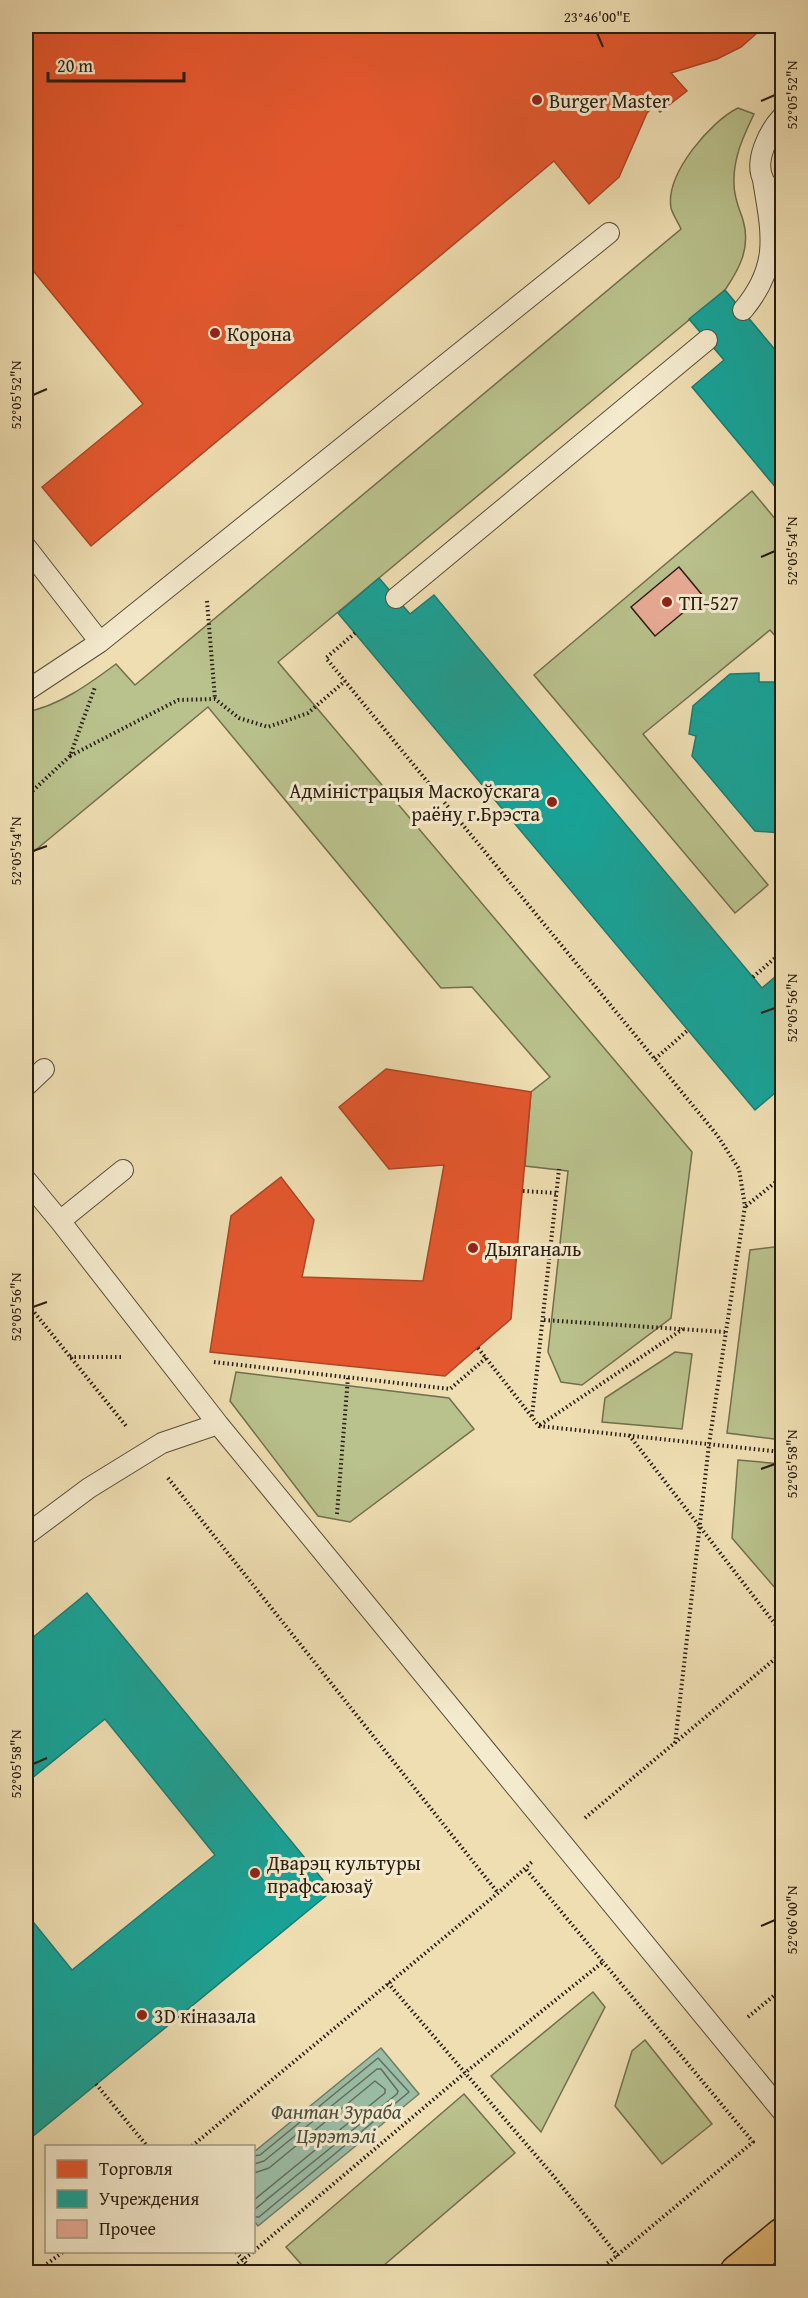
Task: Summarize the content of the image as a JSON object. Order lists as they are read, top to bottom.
{
  "water": ["Фантан Зураба Цэрэтэлі"],
  "places": [
    "Burger Master",
    "Корона",
    "ТП-527",
    "Адміністрацыя Маскоўскага раёну г.Брэста",
    "Дыяганаль",
    "Дварэц культуры прафсаюзаў",
    "3D кіназала"
  ],
  "legend": ["Торговля", "Учреждения", "Прочее"],
  "scale_bar": "20 m",
  "coordinates": [
    "23°46'00\"E",
    "52°05'52\"N",
    "52°05'54\"N",
    "52°05'56\"N",
    "52°05'58\"N",
    "52°06'00\"N"
  ]
}
